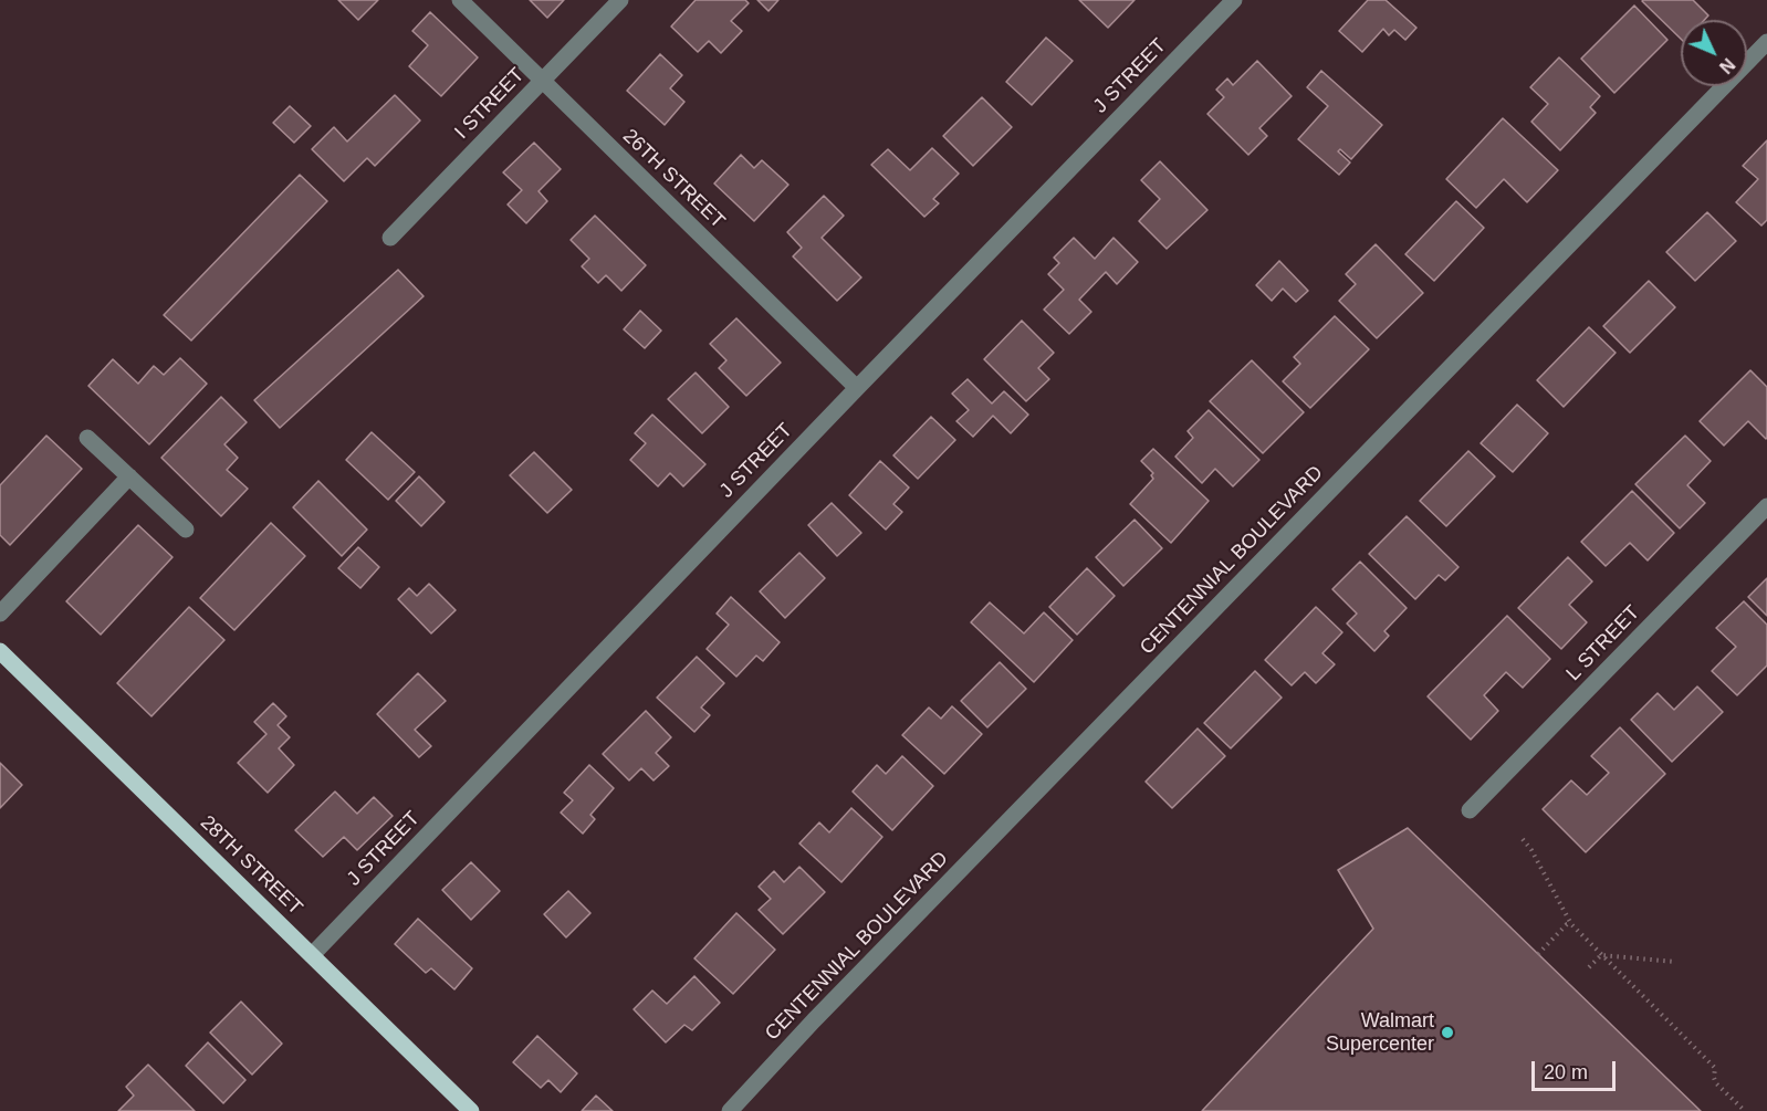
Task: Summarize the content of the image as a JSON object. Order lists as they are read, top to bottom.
{
  "streets": {
    "main road": ["28TH STREET"],
    "street": [
      "J STREET",
      "I STREET",
      "26TH STREET",
      "CENTENNIAL BOULEVARD",
      "L STREET"
    ]
  },
  "crossings": [
    ["J STREET", "26TH STREET"],
    ["J STREET", "28TH STREET"],
    ["I STREET", "26TH STREET"]
  ],
  "places": ["Walmart Supercenter"],
  "scale_bar": "20 m",
  "north": "bottom right"
}
